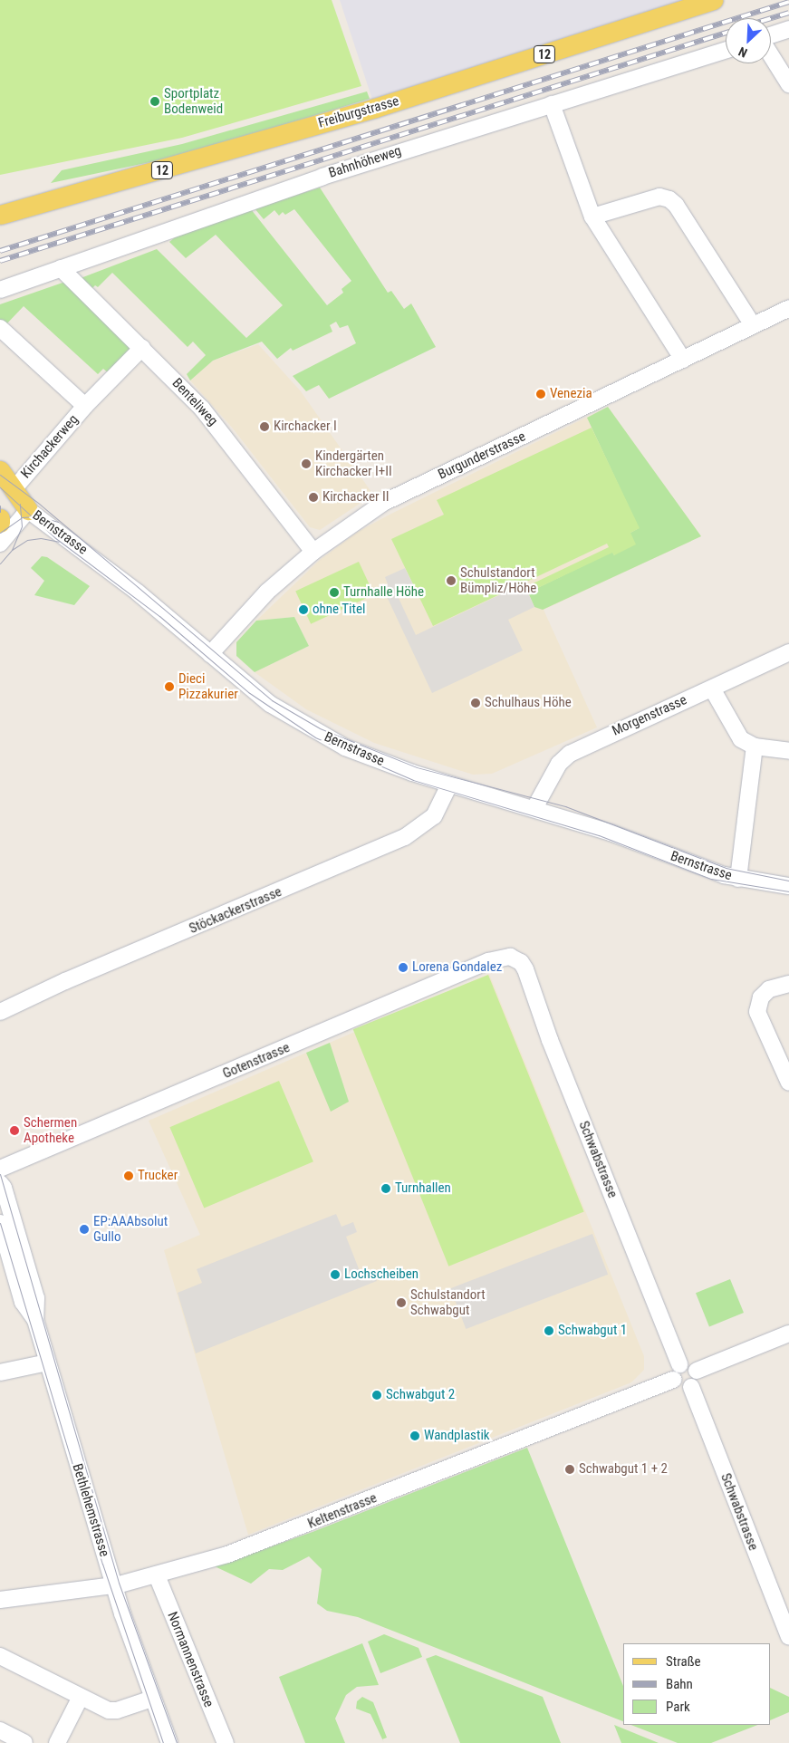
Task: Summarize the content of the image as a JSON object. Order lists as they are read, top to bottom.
{
  "streets": {
    "main road": ["12", "Freiburgstrasse", "Bernstrasse"],
    "street": [
      "Bahnhöheweg",
      "Benteliweg",
      "Kirchackerweg",
      "Burgunderstrasse",
      "Morgenstrasse",
      "Stöckackerstrasse",
      "Gotenstrasse",
      "Schwabstrasse",
      "Bethlehemstrasse",
      "Keltenstrasse",
      "Normannenstrasse"
    ]
  },
  "crossings": [
    ["Bahnhöheweg", "Benteliweg"],
    ["Benteliweg", "Kirchackerweg"],
    ["Benteliweg", "Burgunderstrasse"],
    ["Kirchackerweg", "Bernstrasse"],
    ["Burgunderstrasse", "Bernstrasse"],
    ["Bernstrasse", "Morgenstrasse"],
    ["Bernstrasse", "Stöckackerstrasse"],
    ["Gotenstrasse", "Schwabstrasse"],
    ["Schwabstrasse", "Keltenstrasse"],
    ["Bethlehemstrasse", "Keltenstrasse"],
    ["Keltenstrasse", "Normannenstrasse"]
  ],
  "places": [
    "Sportplatz Bodenweid",
    "Venezia",
    "Kirchacker I",
    "Kindergärten Kirchacker I+II",
    "Kirchacker II",
    "Schulstandort Bümpliz/Höhe",
    "Turnhalle Höhe",
    "ohne Titel",
    "Dieci Pizzakurier",
    "Schulhaus Höhe",
    "Lorena Gondalez",
    "Schermen Apotheke",
    "Trucker",
    "Turnhallen",
    "EP:AAAbsolut Gullo",
    "Lochscheiben",
    "Schulstandort Schwabgut",
    "Schwabgut 1",
    "Schwabgut 2",
    "Wandplastik",
    "Schwabgut 1 + 2"
  ],
  "legend": ["Straße", "Bahn", "Park"],
  "north": "bottom left"
}
